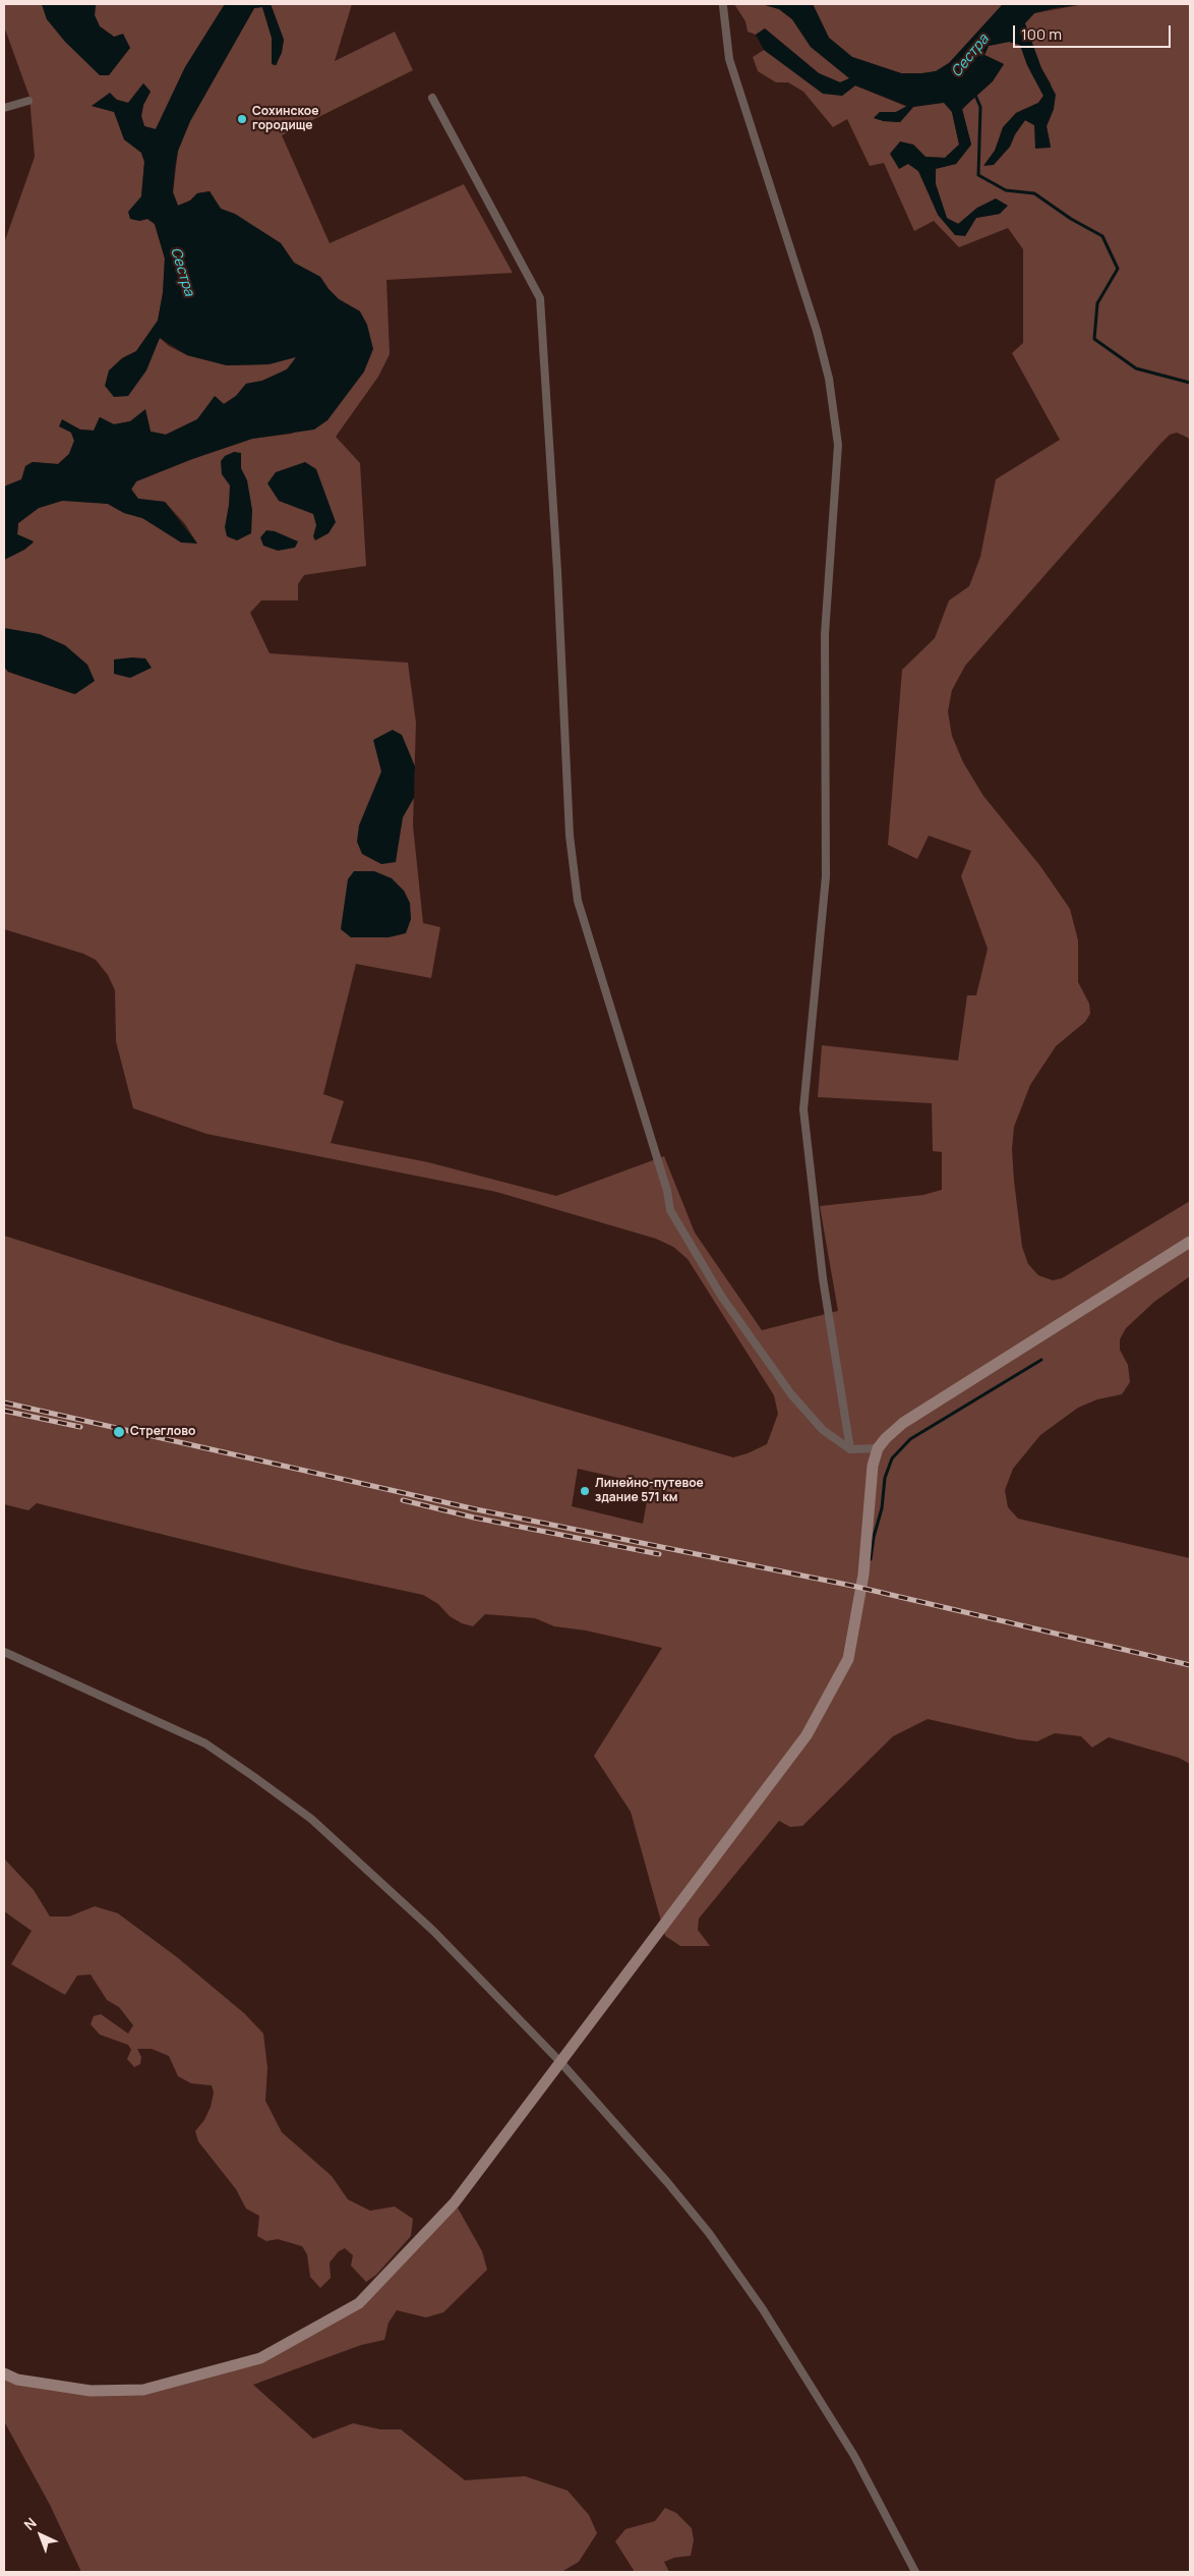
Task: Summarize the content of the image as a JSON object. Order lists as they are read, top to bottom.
{
  "water": ["Сестра"],
  "places": ["Сохинское городище", "Стреглово", "Линейно-путевое здание 571 км"],
  "scale_bar": "100 m",
  "north": "top left"
}
